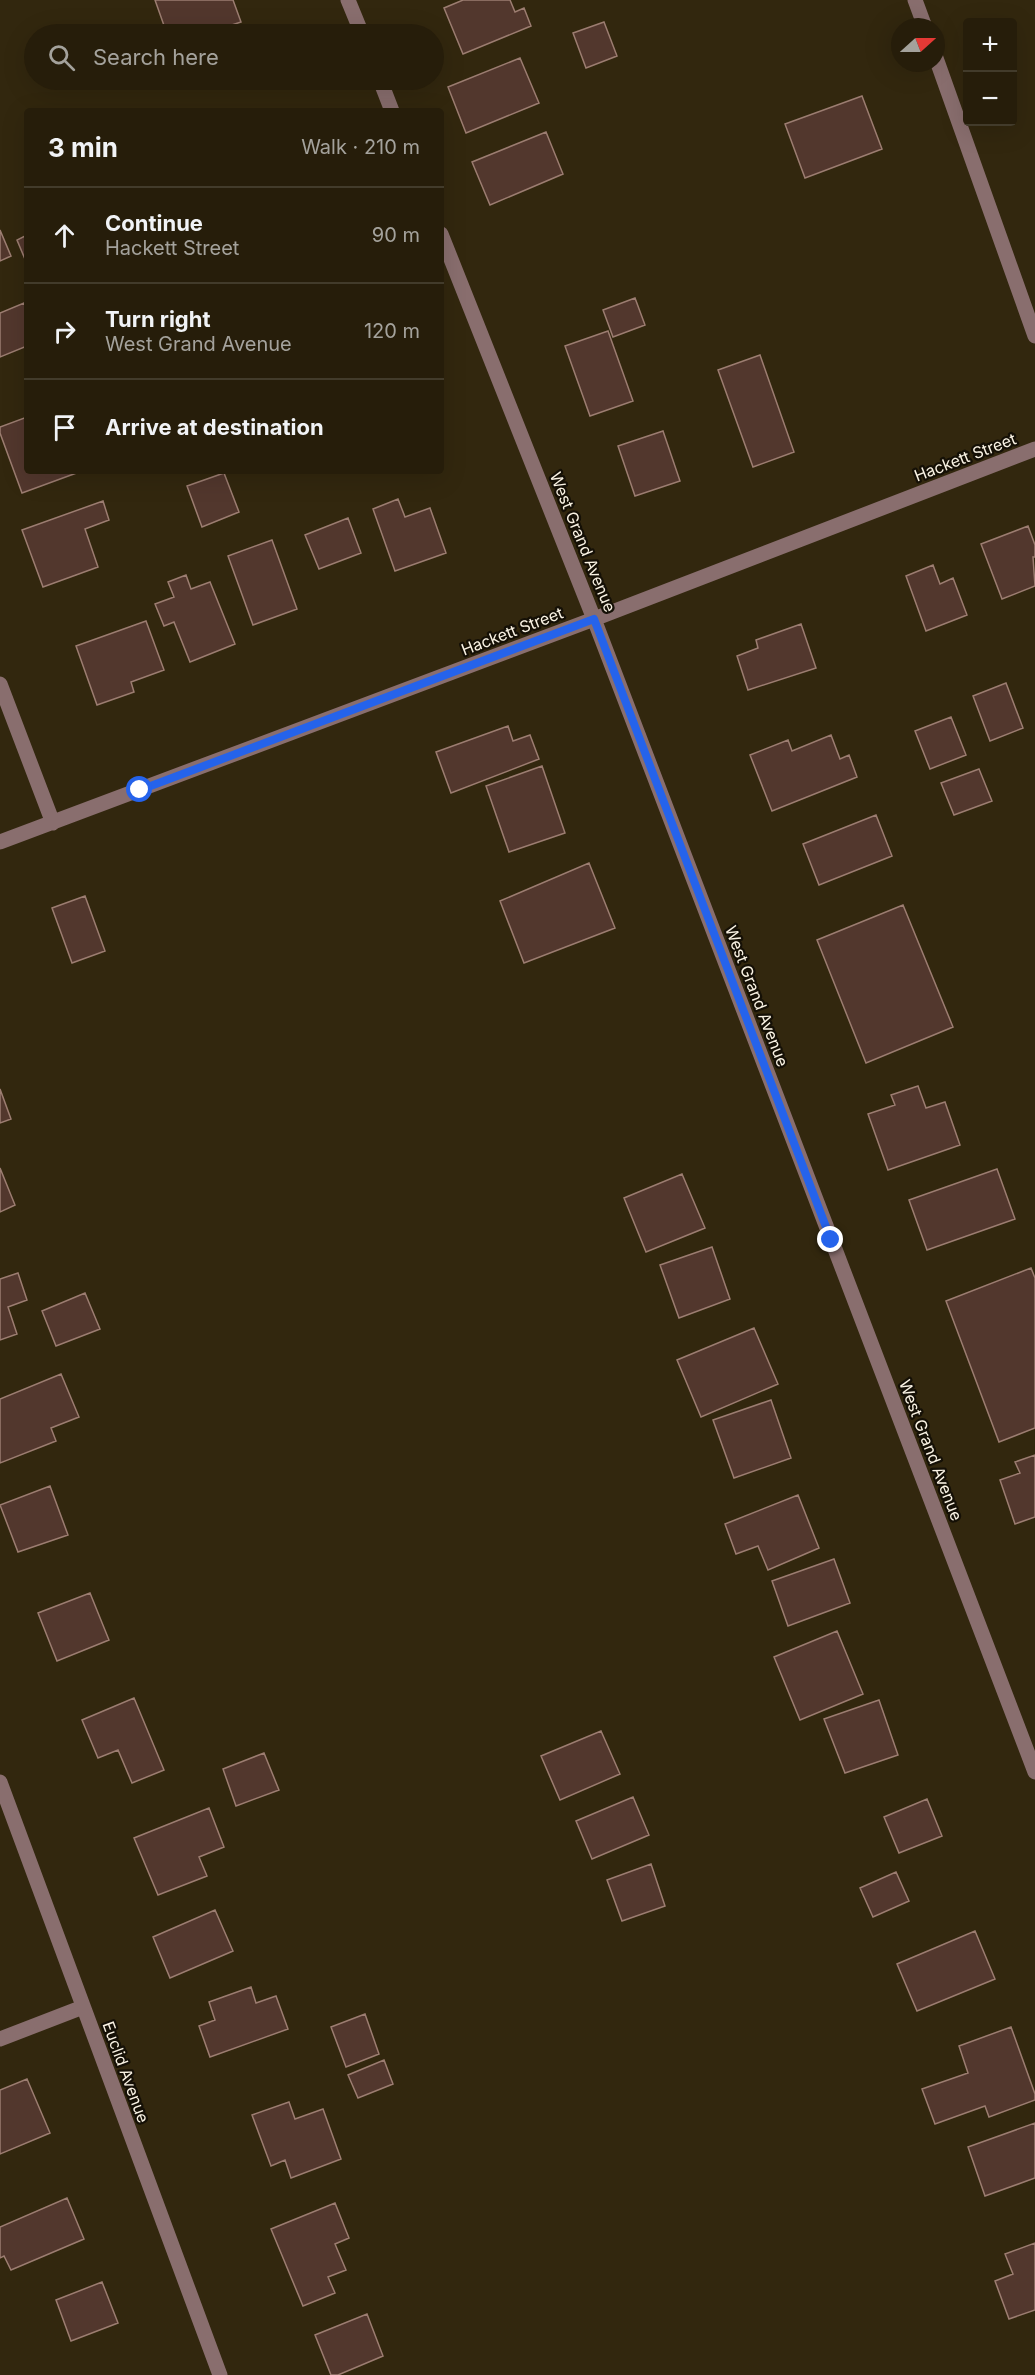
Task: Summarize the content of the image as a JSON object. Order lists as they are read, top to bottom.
{
  "streets": {
    "street": ["Hackett Street", "West Grand Avenue", "Euclid Avenue"]
  },
  "crossings": [
    ["Hackett Street", "West Grand Avenue"]
  ],
  "north": "right",
  "page": {
    "map_buttons": ["+", "−"],
    "search": "Search here",
    "heading": ["3 min", "Walk · 210 m"],
    "list": [
      ["Continue", "Hackett Street", "90 m"],
      ["Turn right", "West Grand Avenue", "120 m"],
      "Arrive at destination"
    ]
  }
}
